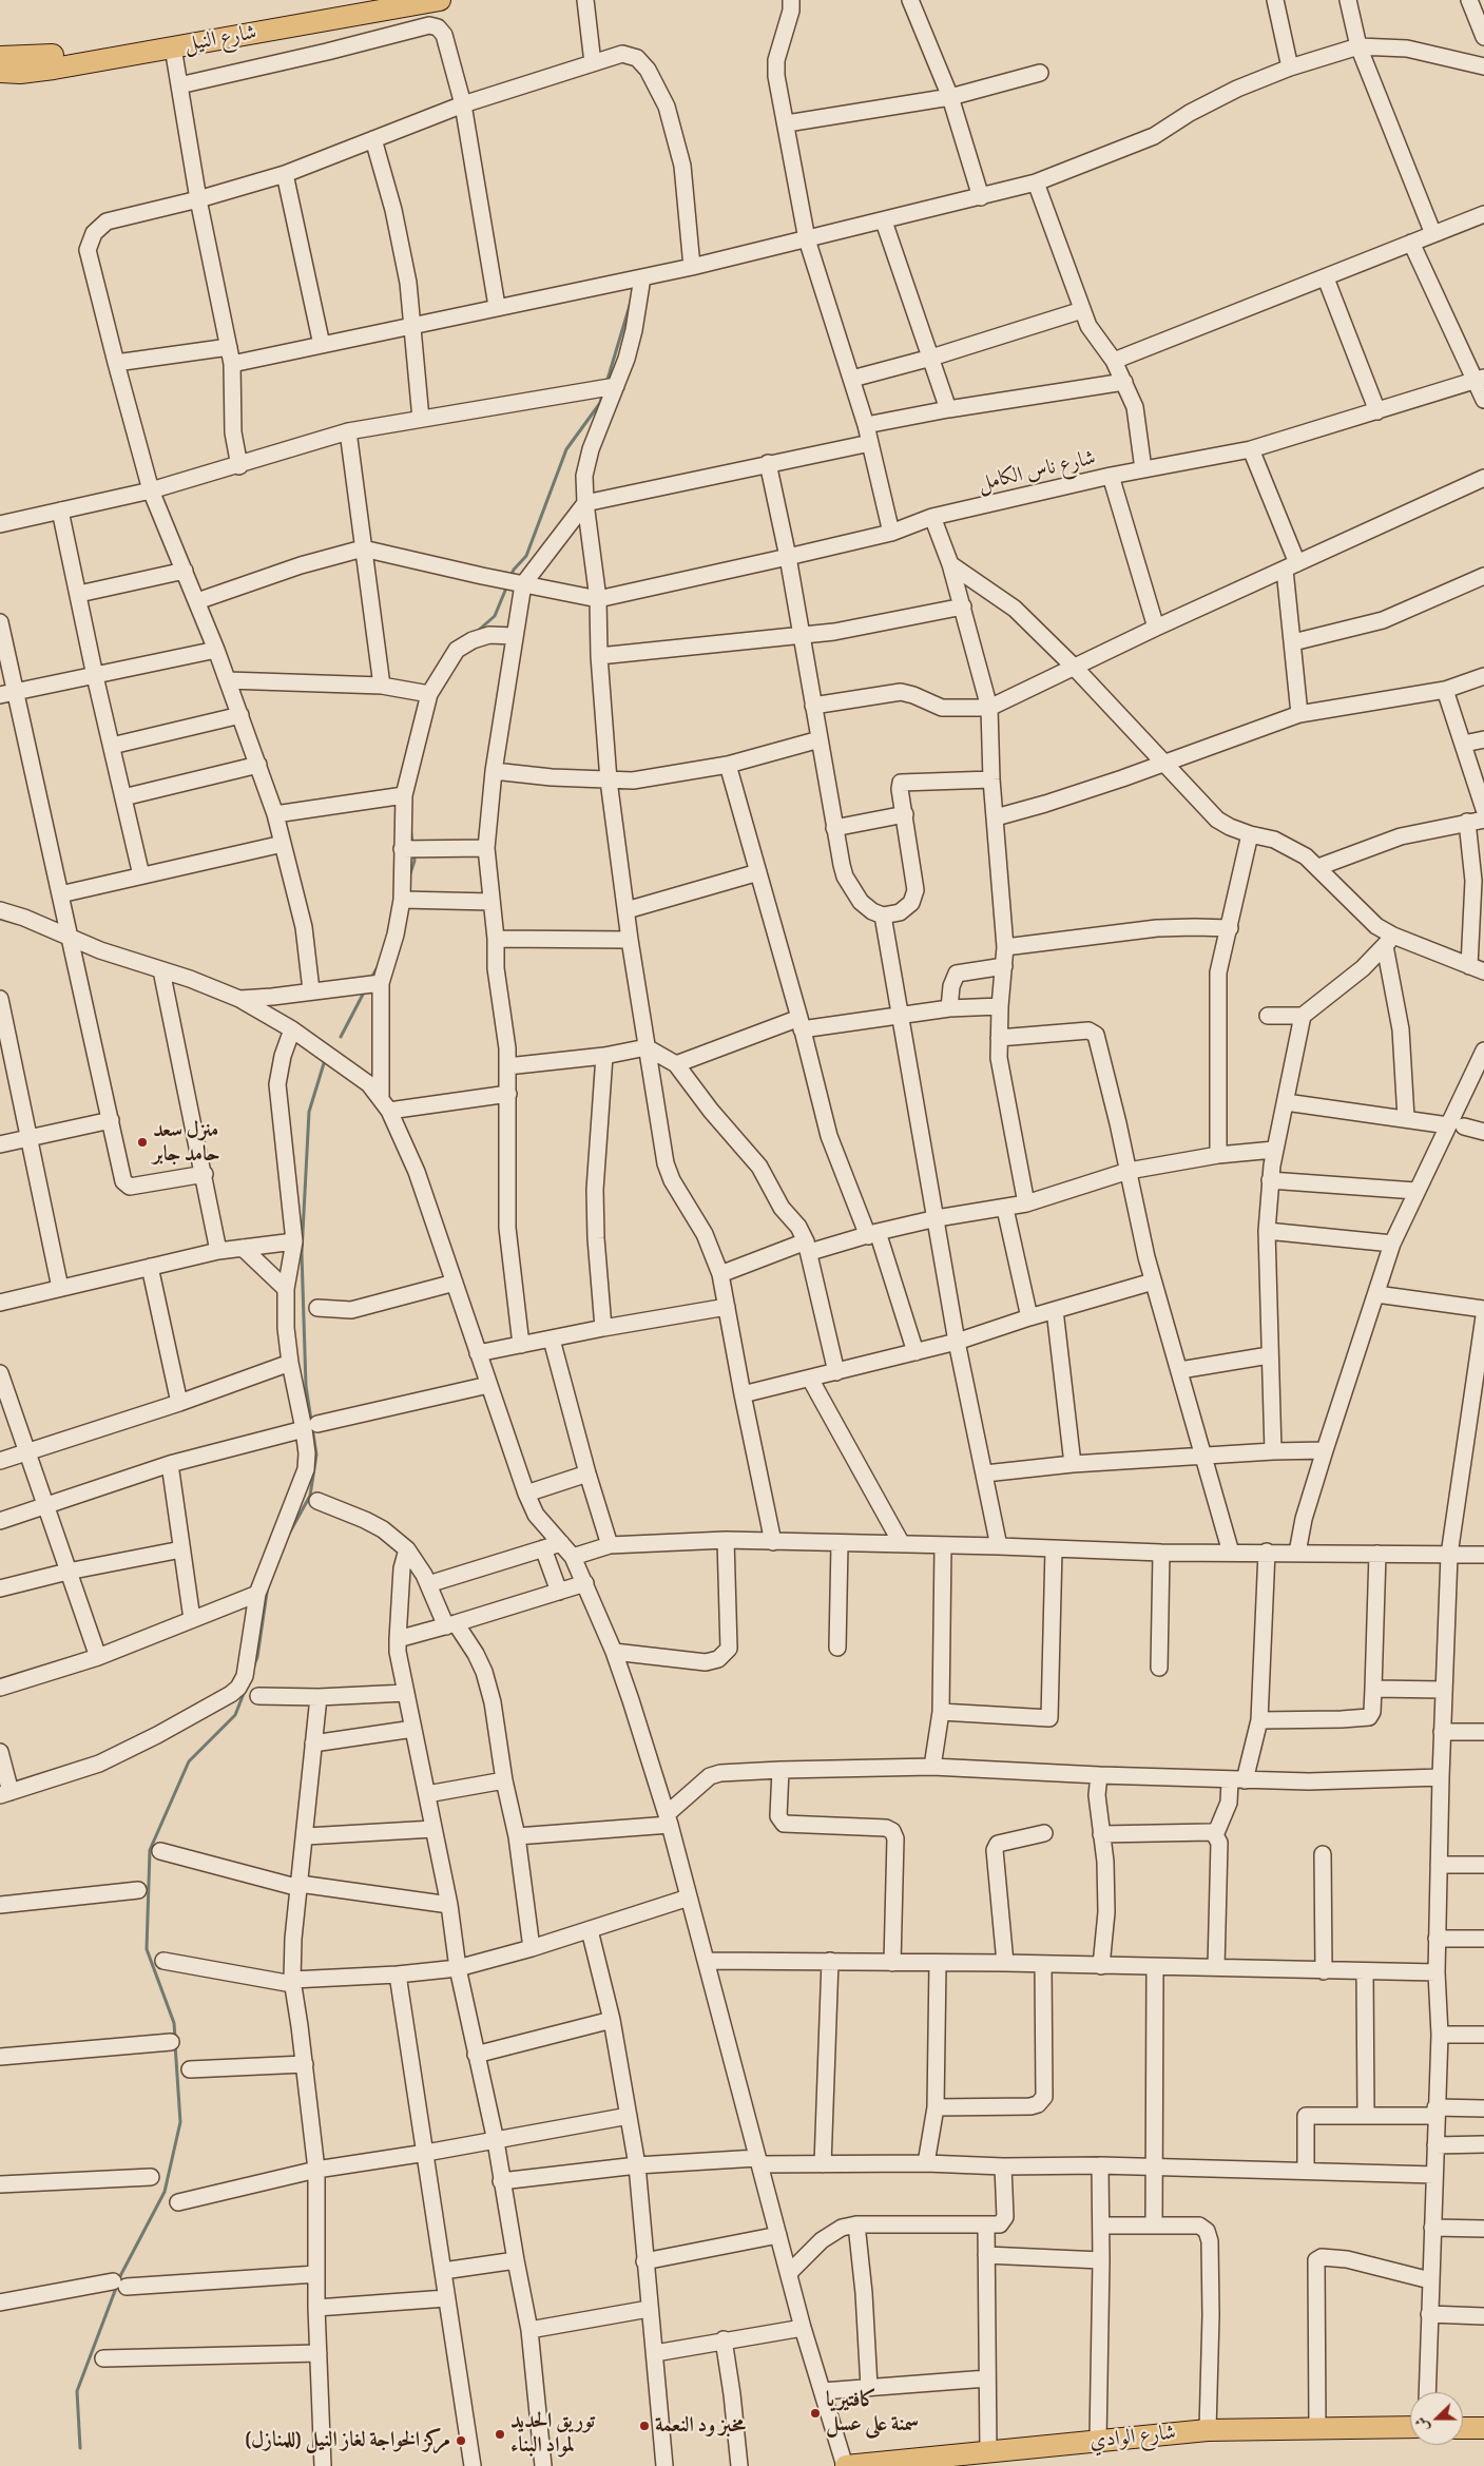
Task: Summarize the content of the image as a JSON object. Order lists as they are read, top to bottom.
{
  "streets": {
    "main road": ["شارع النيل", "شارع الوادي"],
    "street": ["شارع ناس الكامل"]
  },
  "places": [
    "منزل سعد حامد جابر",
    "كافتيريا سمنة على عسل",
    "مخبز ود النعمة",
    "توريق الحديد لمواد البناء",
    "مركز الخواجة لغاز النيل (للمنازل)"
  ],
  "north": "left"
}
